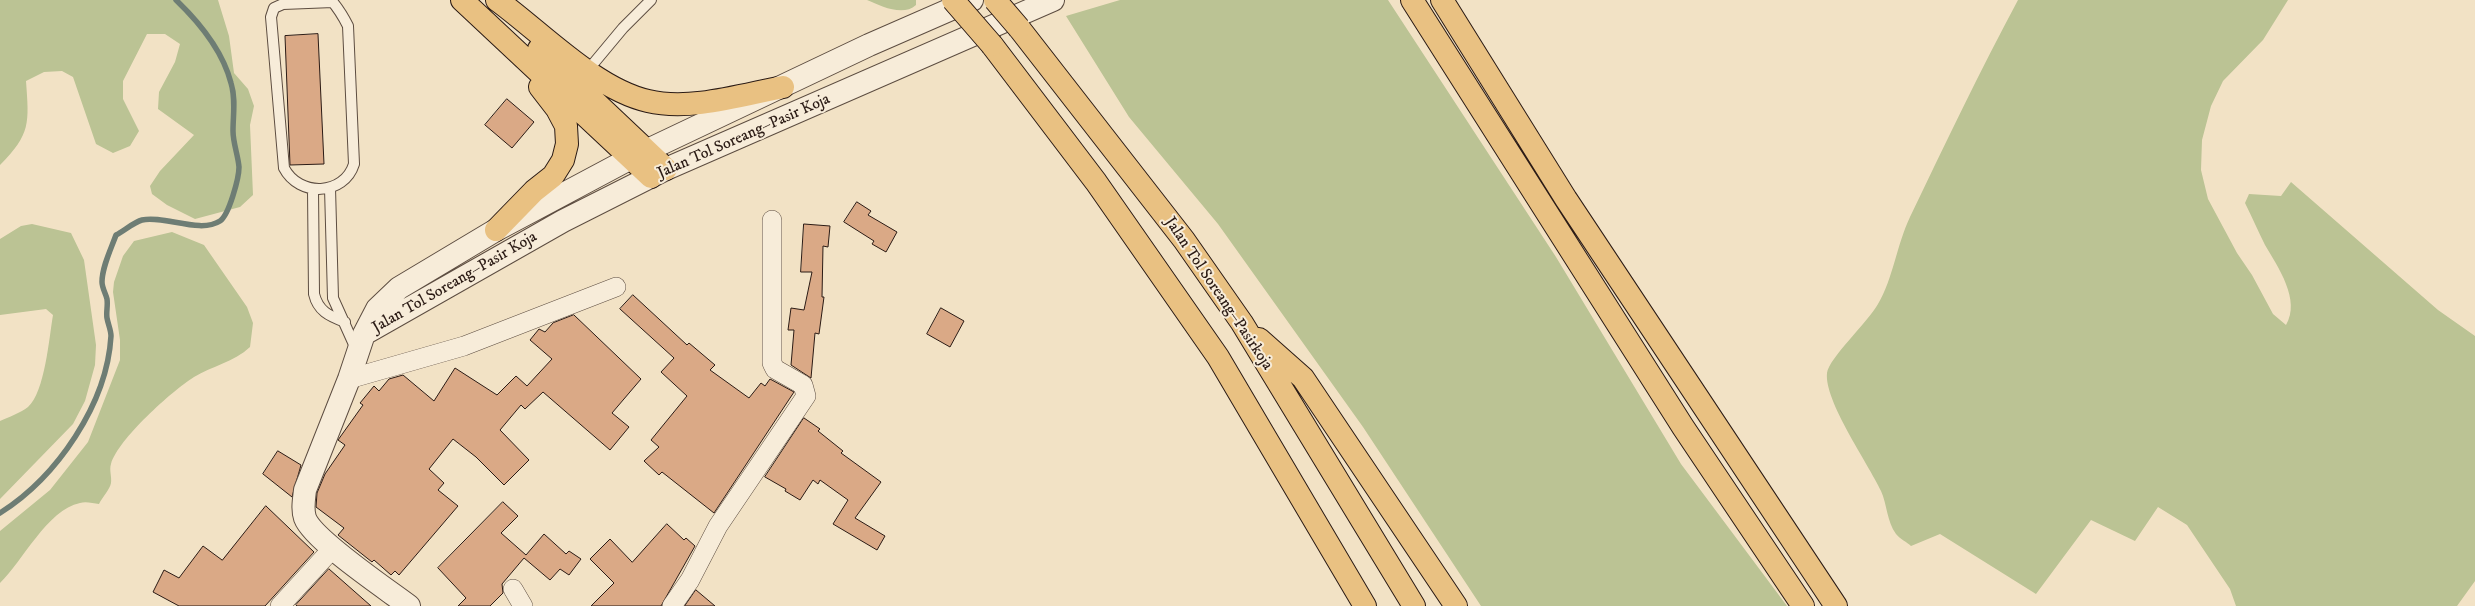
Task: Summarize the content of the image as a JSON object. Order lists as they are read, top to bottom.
{
  "streets": {
    "highway": ["Jalan Tol Soreang–Pasirkoja"],
    "street": ["Jalan Tol Soreang–Pasir Koja"]
  }
}
